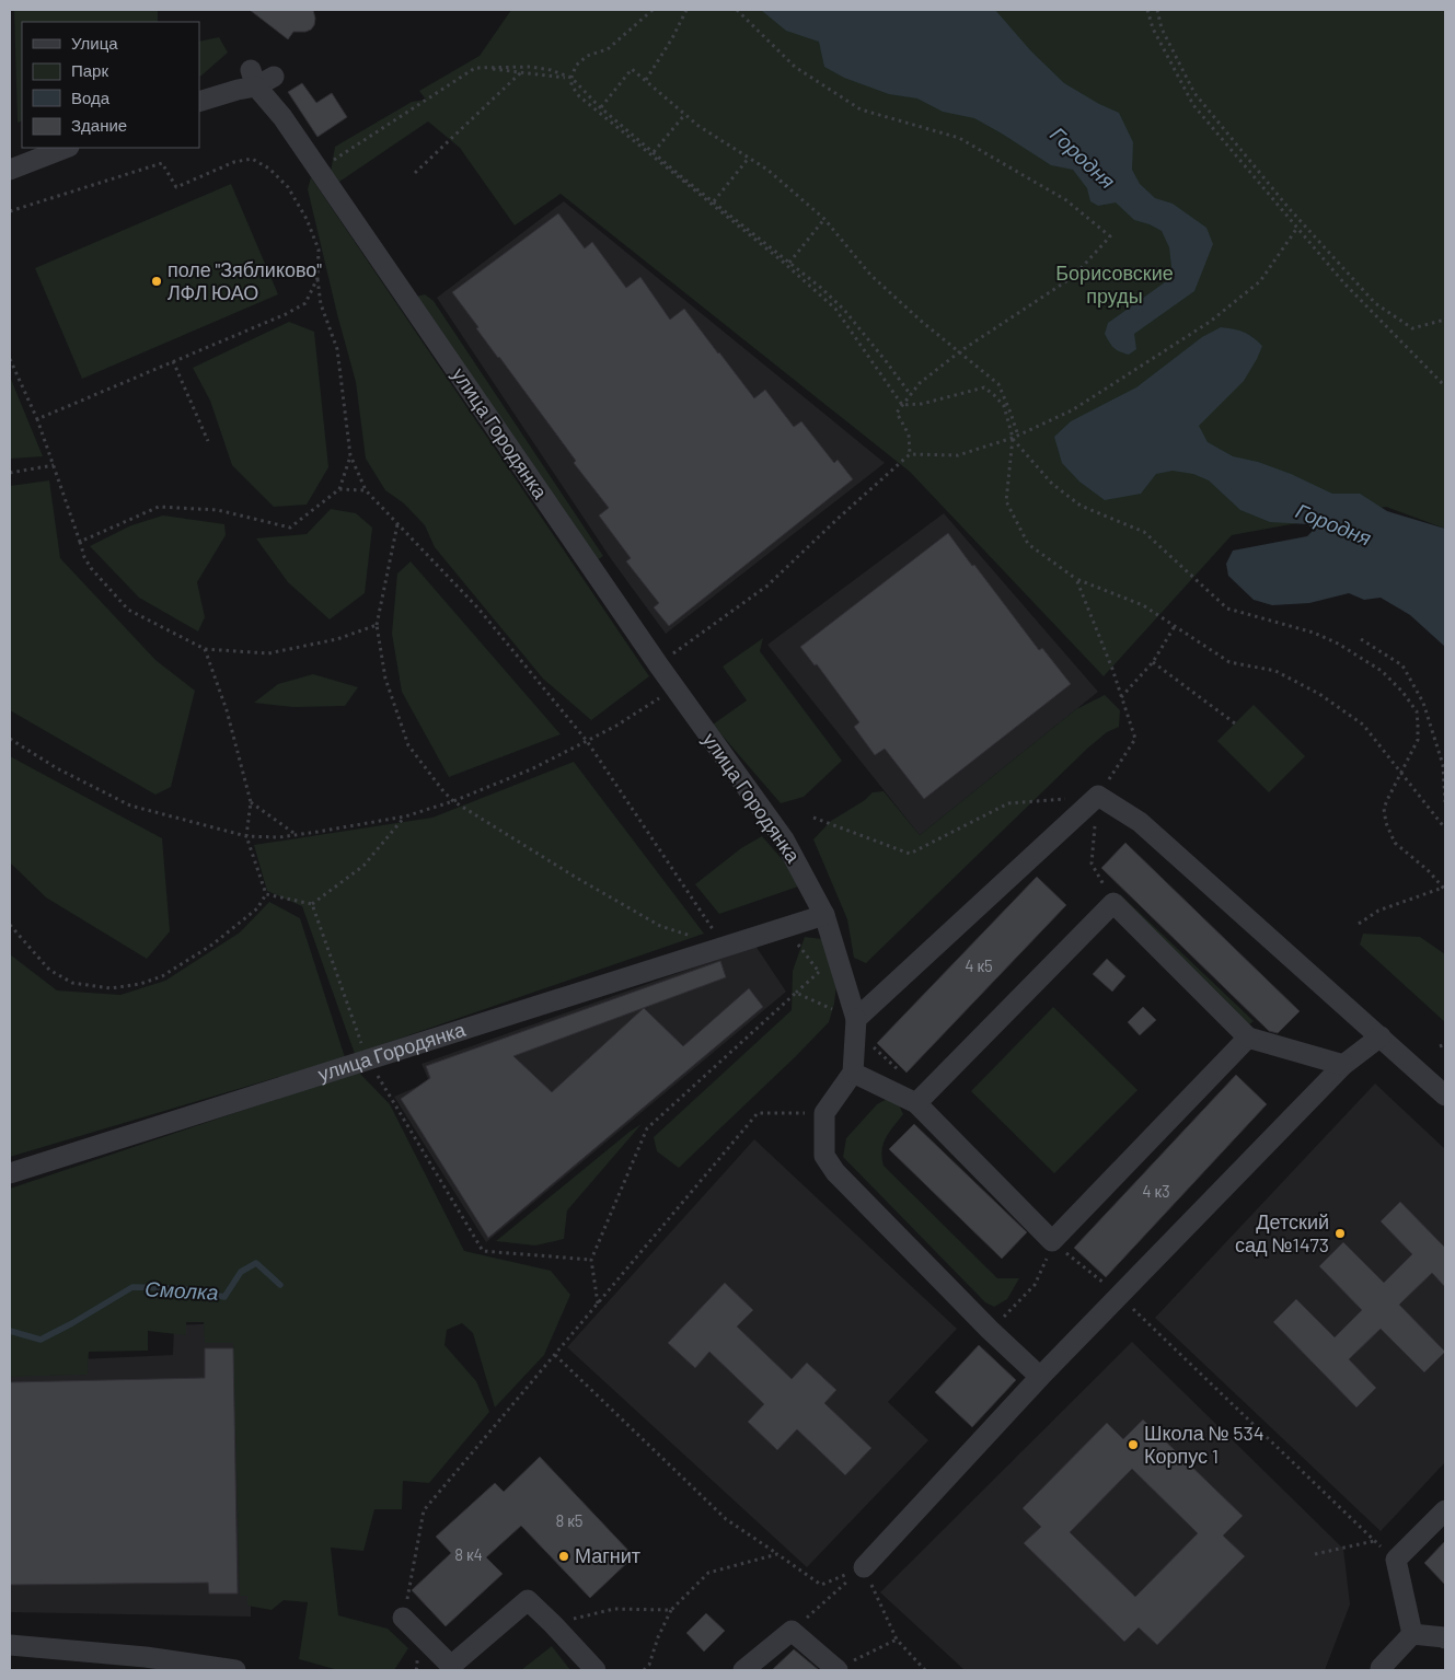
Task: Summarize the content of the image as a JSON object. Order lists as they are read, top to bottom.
{
  "streets": {
    "street": ["улица Городянка"]
  },
  "water": ["Городня", "Смолка"],
  "parks": ["Борисовские пруды"],
  "places": [
    "поле \"Зябликово\" ЛФЛ ЮАО",
    "Детский сад №1473",
    "Школа № 534 Корпус 1",
    "Магнит"
  ],
  "house_numbers": [
    "4 к5",
    "4 к3",
    "8 к5",
    "8 к4"
  ],
  "legend": [
    "Улица",
    "Парк",
    "Вода",
    "Здание"
  ]
}
